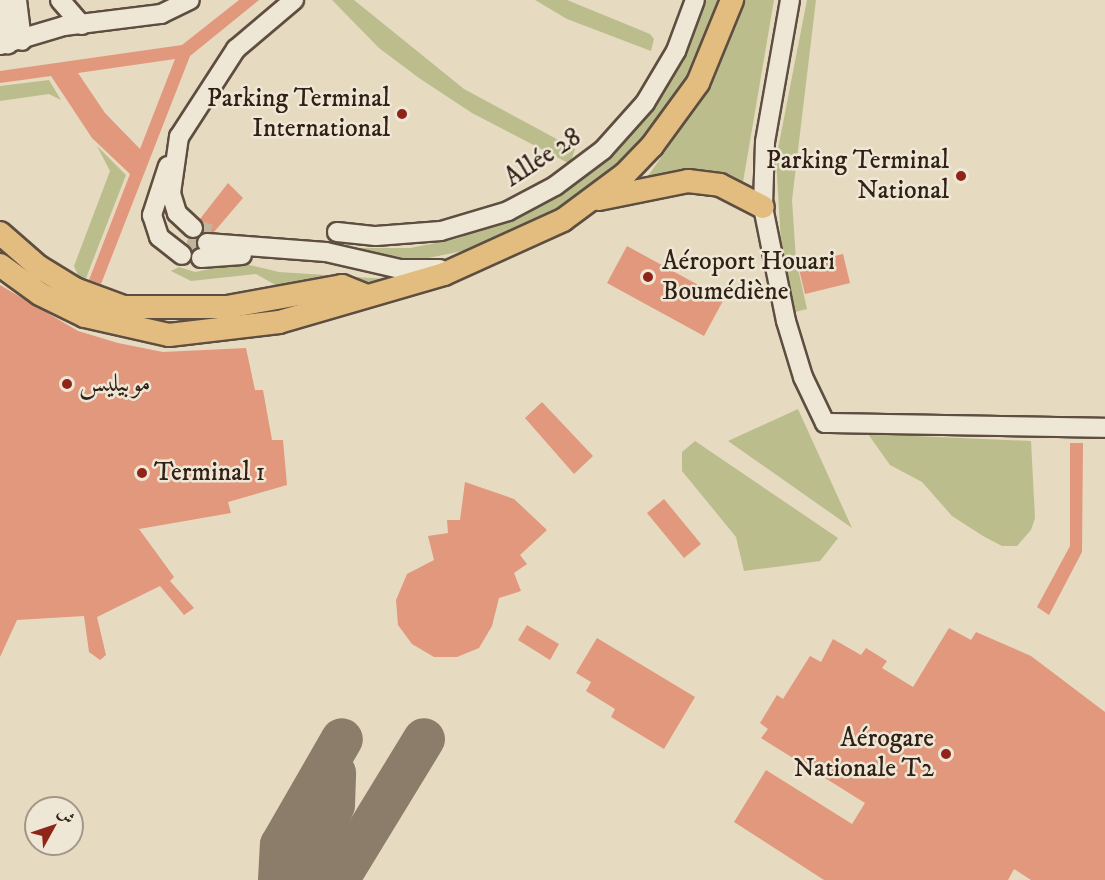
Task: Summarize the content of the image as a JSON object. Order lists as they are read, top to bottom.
{
  "streets": {
    "street": ["Allée 28"]
  },
  "places": [
    "Parking Terminal International",
    "Parking Terminal National",
    "Aéroport Houari Boumédiène",
    "موبيليس",
    "Terminal 1",
    "Aérogare Nationale T2"
  ],
  "north": "top right"
}
